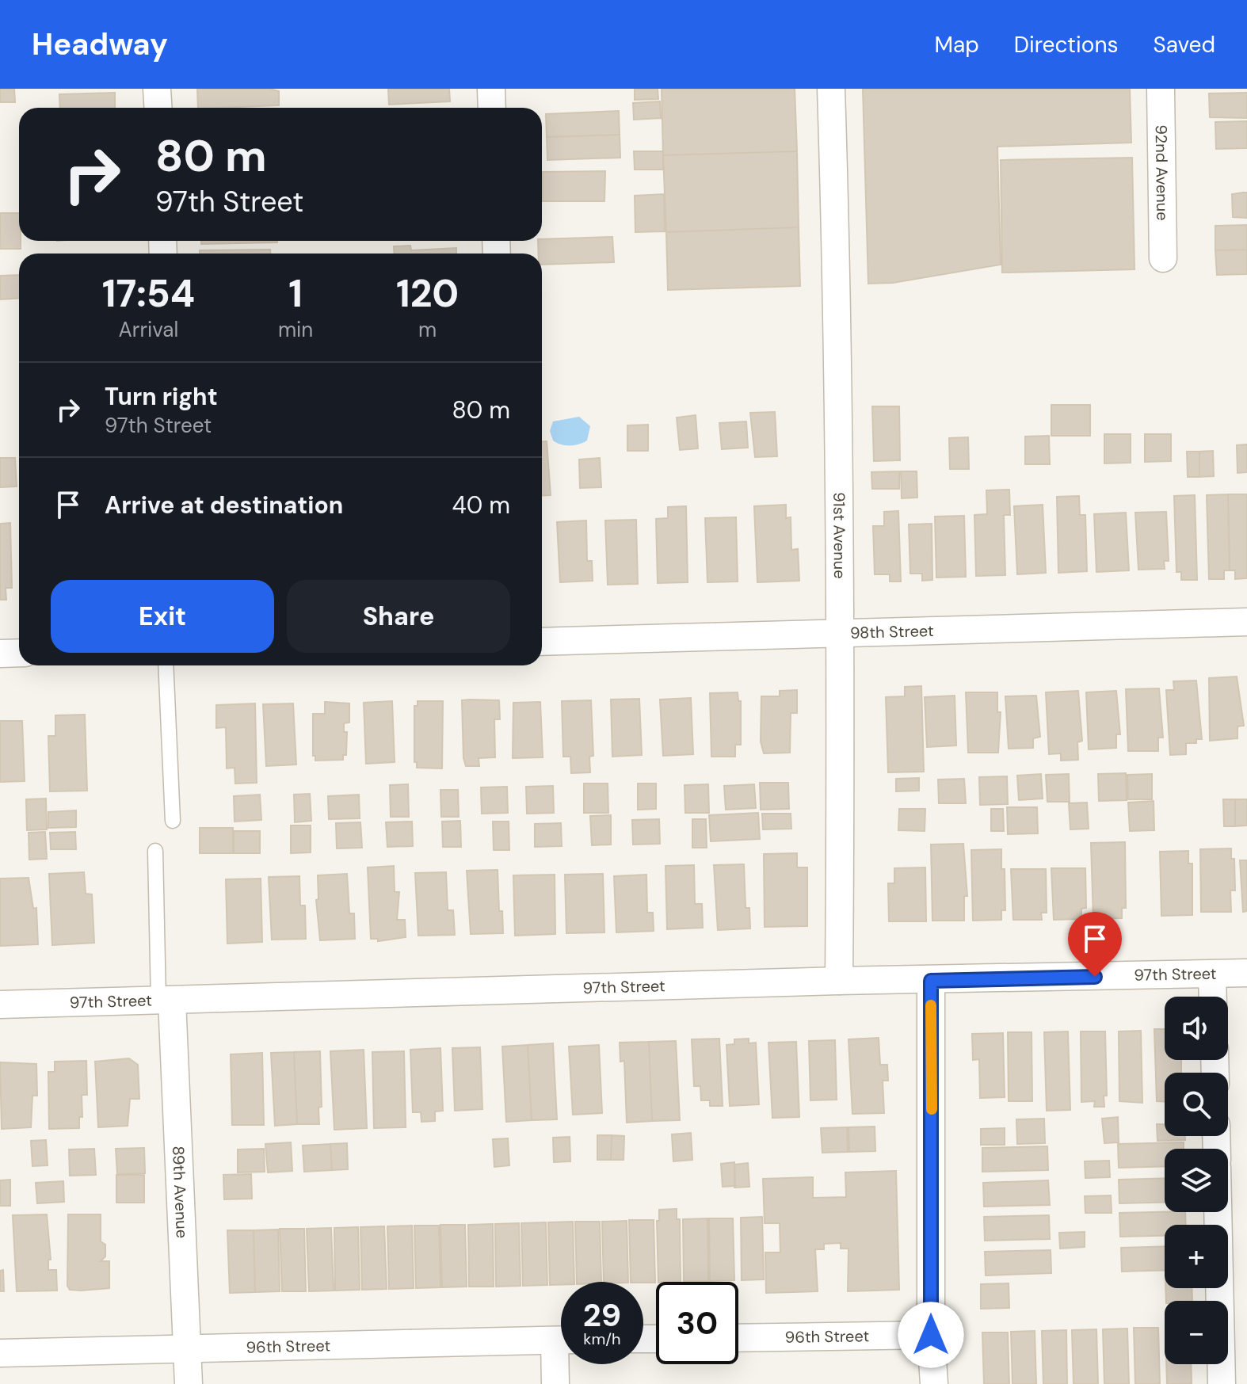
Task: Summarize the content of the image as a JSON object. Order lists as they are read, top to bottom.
{
  "streets": {
    "street": [
      "92nd Avenue",
      "91st Avenue",
      "98th Street",
      "97th Street",
      "89th Avenue",
      "96th Street"
    ]
  },
  "crossings": [
    ["91st Avenue", "98th Street"],
    ["91st Avenue", "97th Street"],
    ["97th Street", "89th Avenue"],
    ["89th Avenue", "96th Street"]
  ],
  "page": {
    "header": "Headway",
    "nav": ["Map", "Directions", "Saved"],
    "turn": ["80 m", "97th Street"],
    "eta": [
      "17:54",
      "Arrival",
      "1",
      "min",
      "120",
      "m"
    ],
    "list": [
      {
        "name": "Turn right",
        "note": "97th Street",
        "value": "80 m"
      },
      {
        "name": "Arrive at destination",
        "value": "40 m"
      }
    ],
    "buttons": ["Exit", "Share"],
    "map_buttons": ["+", "−"],
    "speed": "29 km/h",
    "limit": "30"
  }
}
